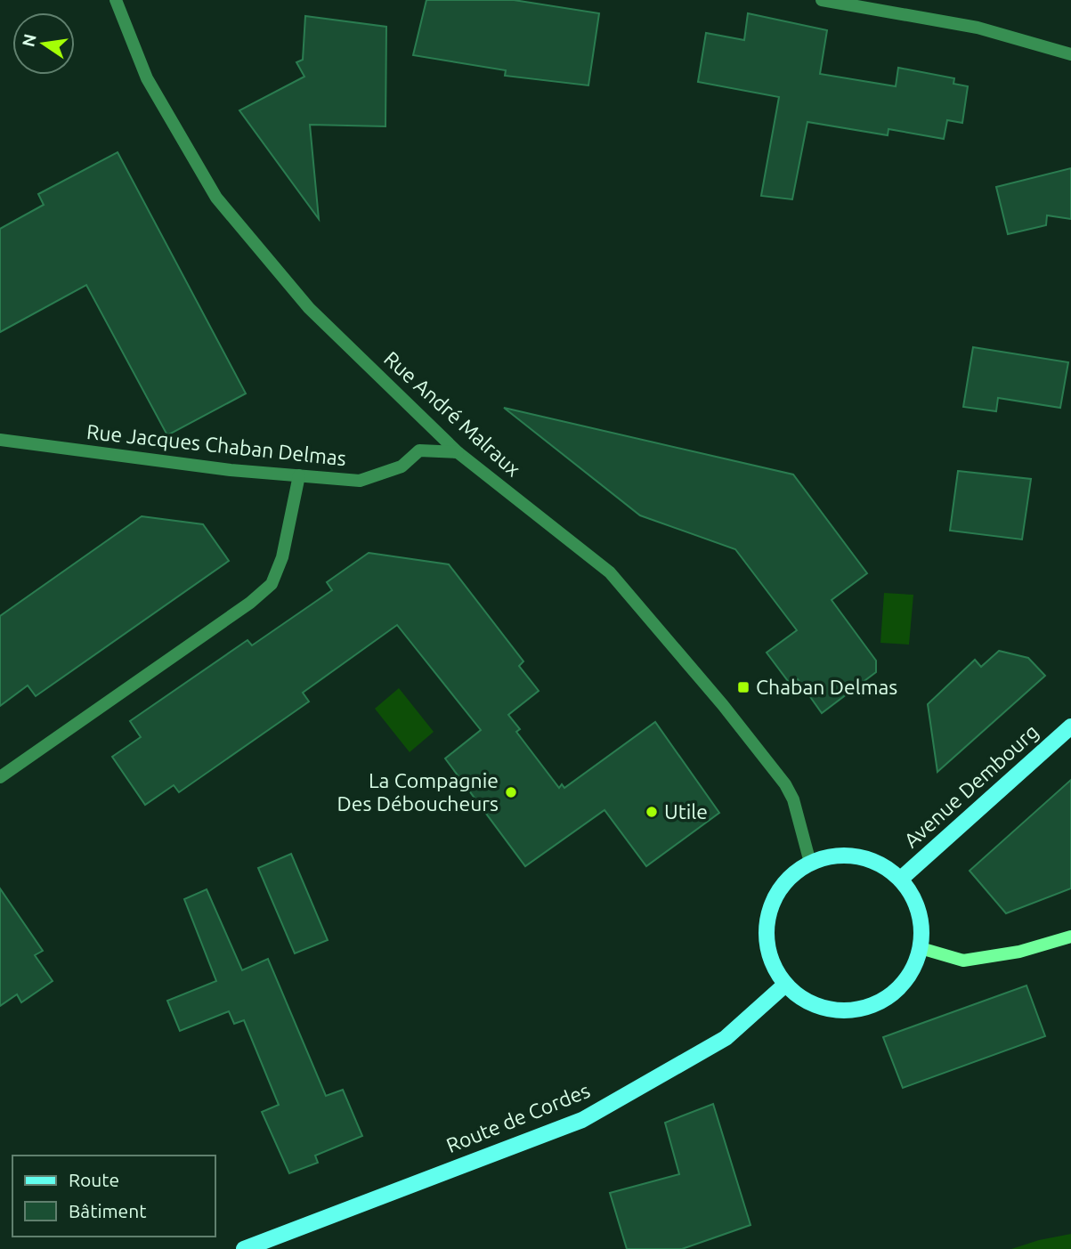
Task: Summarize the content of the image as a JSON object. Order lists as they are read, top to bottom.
{
  "streets": {
    "main road": ["Avenue Dembourg", "Route de Cordes"],
    "street": ["Rue André Malraux", "Rue Jacques Chaban Delmas"]
  },
  "crossings": [
    ["Rue André Malraux", "Rue Jacques Chaban Delmas"],
    ["Rue André Malraux", "Avenue Dembourg"],
    ["Rue André Malraux", "Route de Cordes"],
    ["Avenue Dembourg", "Route de Cordes"]
  ],
  "places": {
    "transit": ["Chaban Delmas"],
    "other": ["La Compagnie Des Déboucheurs", "Utile"]
  },
  "legend": ["Route", "Bâtiment"],
  "north": "left"
}
